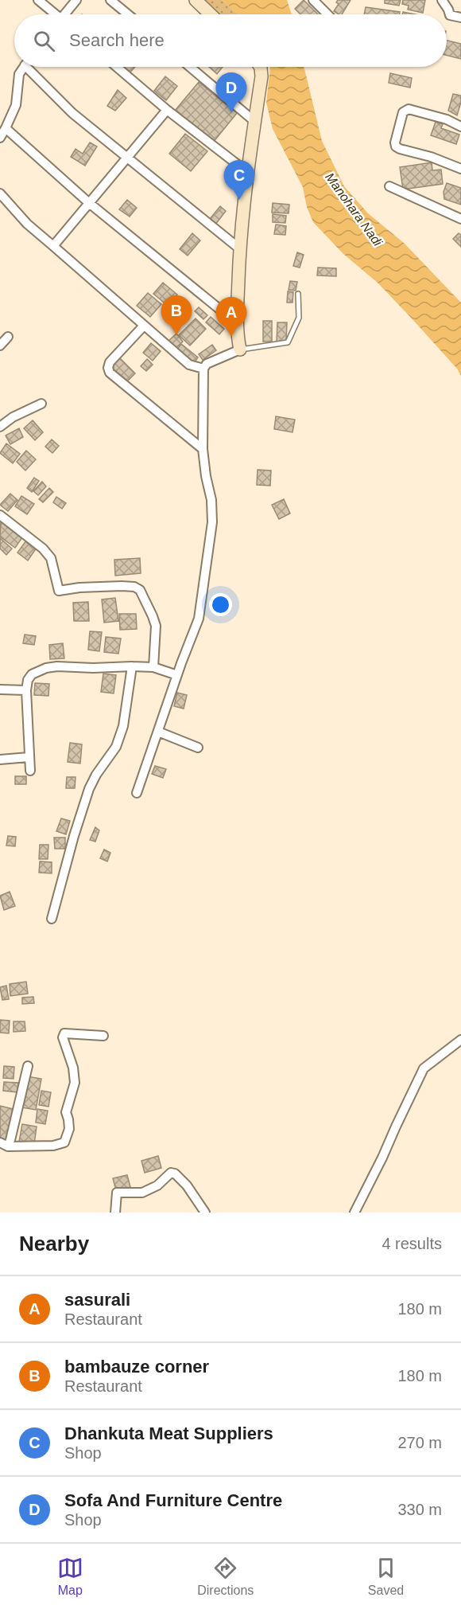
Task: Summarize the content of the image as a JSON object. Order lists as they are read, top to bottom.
{
  "water": ["Manohara Nadi"],
  "page": {
    "search": "Search here",
    "pins": [
      "D",
      "C",
      "B",
      "A"
    ],
    "heading": ["Nearby", "4 results"],
    "list": [
      {
        "mark": "A",
        "name": "sasurali",
        "note": "Restaurant",
        "value": "180 m"
      },
      {
        "mark": "B",
        "name": "bambauze corner",
        "note": "Restaurant",
        "value": "180 m"
      },
      {
        "mark": "C",
        "name": "Dhankuta Meat Suppliers",
        "note": "Shop",
        "value": "270 m"
      },
      {
        "mark": "D",
        "name": "Sofa And Furniture Centre",
        "note": "Shop",
        "value": "330 m"
      }
    ],
    "nav": ["Map", "Directions", "Saved"]
  }
}
